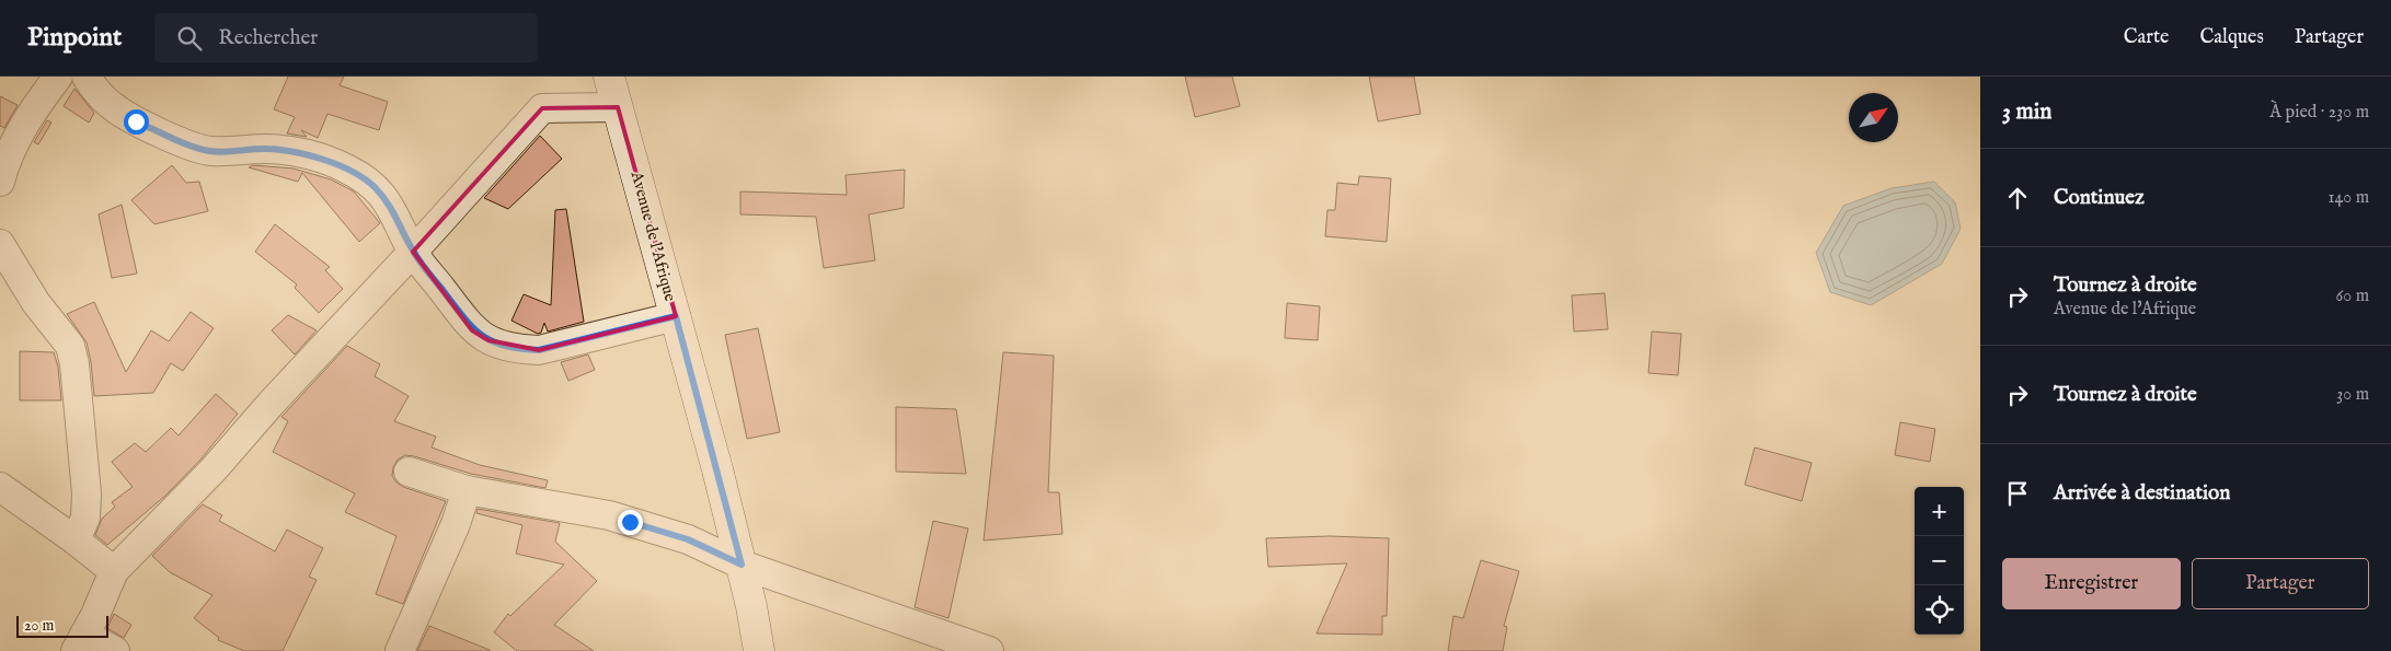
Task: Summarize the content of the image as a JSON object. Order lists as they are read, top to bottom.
{
  "streets": {
    "main road": ["Avenue de l'Afrique"]
  },
  "scale_bar": "20 m",
  "north": "top right",
  "page": {
    "header": "Pinpoint",
    "search": "Rechercher",
    "nav": ["Carte", "Calques", "Partager"],
    "heading": ["3 min", "À pied · 230 m"],
    "list": [
      ["Continuez", "140 m"],
      ["Tournez à droite", "Avenue de l'Afrique", "60 m"],
      ["Tournez à droite", "30 m"],
      "Arrivée à destination"
    ],
    "map_buttons": ["+", "−"],
    "buttons": ["Enregistrer", "Partager"],
    "scale": "20 m"
  }
}
